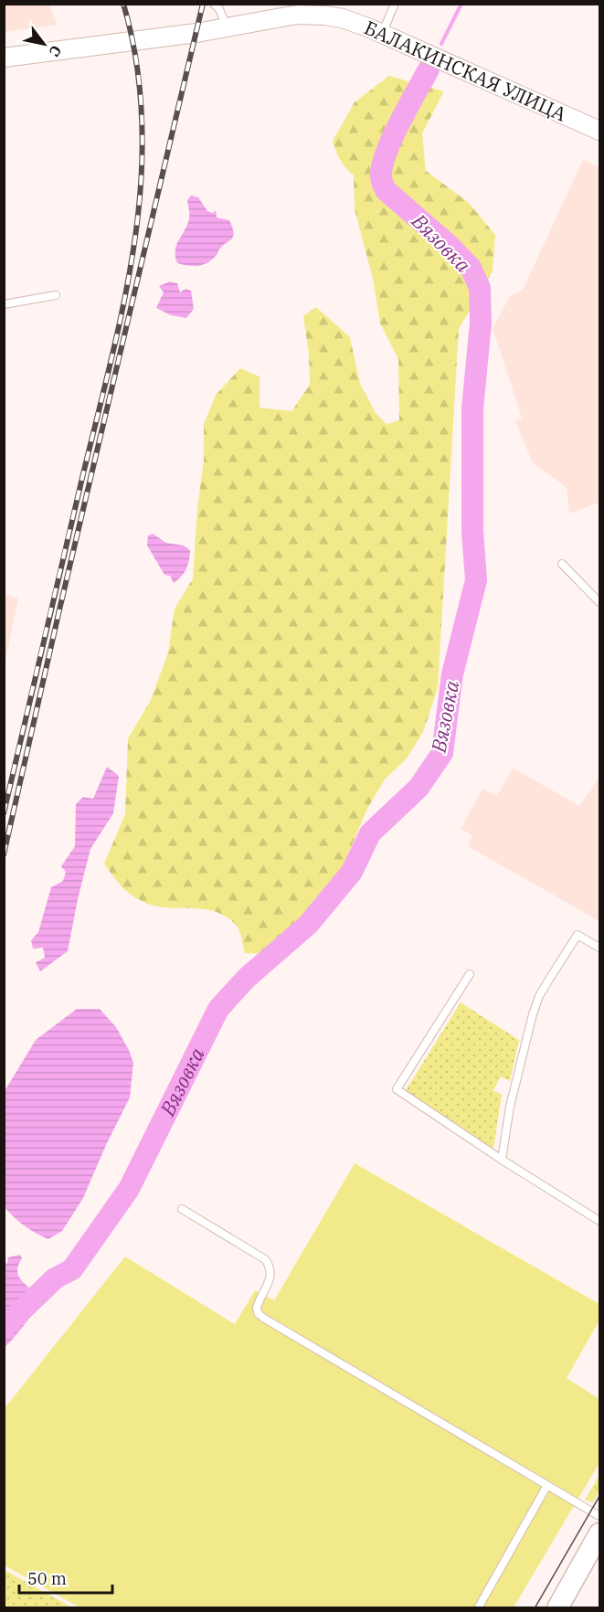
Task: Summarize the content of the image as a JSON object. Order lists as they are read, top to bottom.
{
  "streets": {
    "street": ["БАЛАКИНСКАЯ УЛИЦА"]
  },
  "water": ["Вязовка"],
  "scale_bar": "50 m",
  "north": "bottom right"
}
